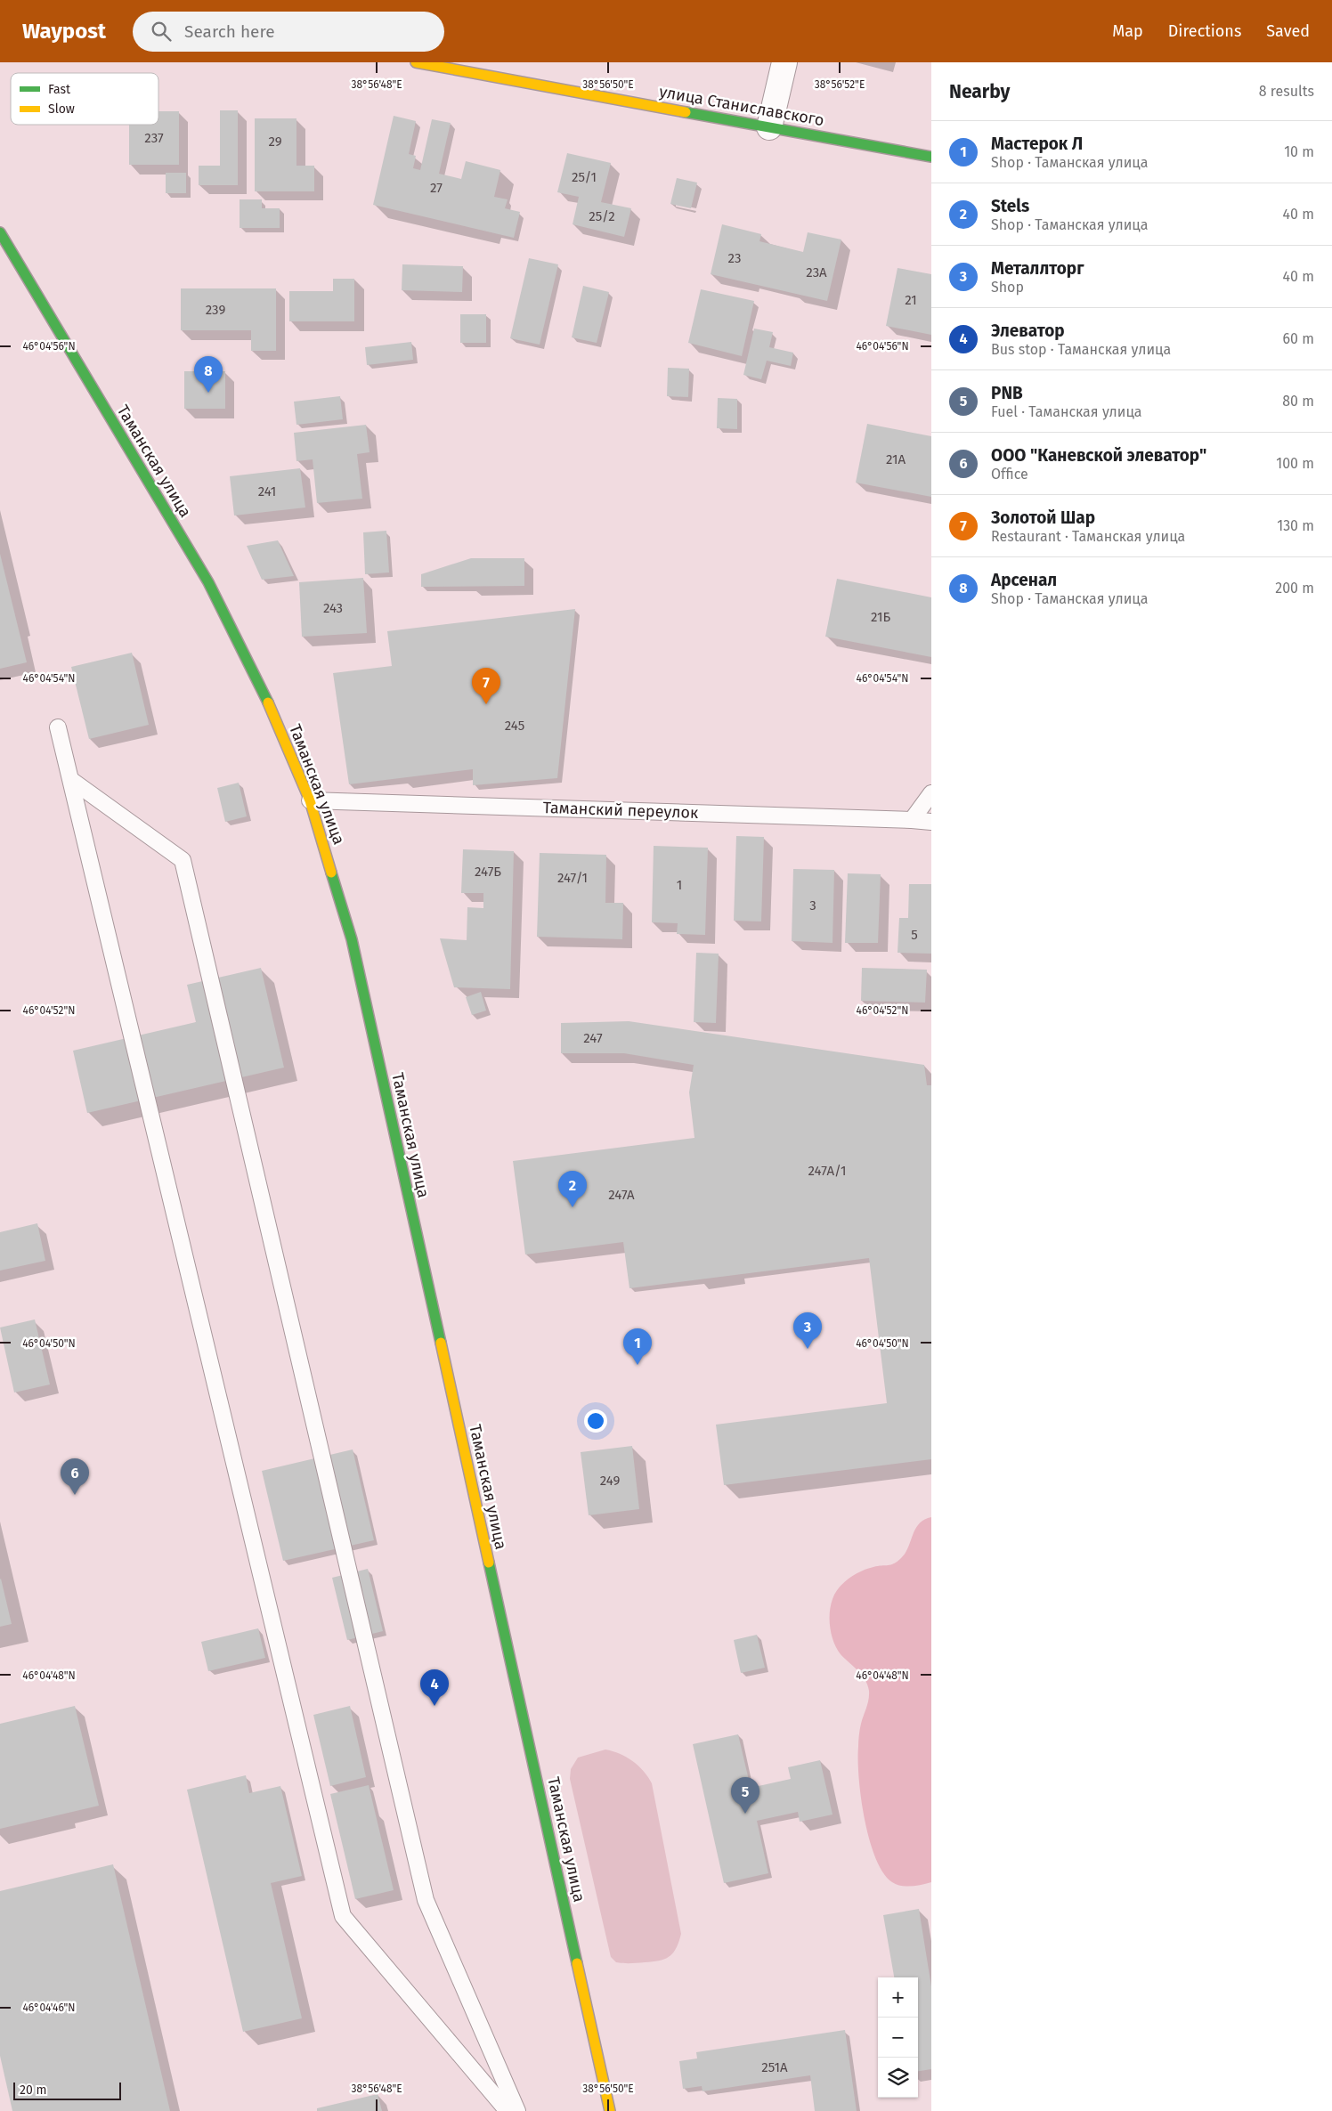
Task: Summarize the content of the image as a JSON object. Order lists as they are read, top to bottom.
{
  "streets": {
    "street": ["улица Станиславского", "Таманская улица"],
    "lane": ["Таманский переулок"]
  },
  "crossings": [
    ["Таманская улица", "Таманский переулок"]
  ],
  "house_numbers": [
    "237",
    "29",
    "25/1",
    "27",
    "25/2",
    "23",
    "23А",
    "21",
    "239",
    "21А",
    "241",
    "243",
    "21Б",
    "245",
    "247Б",
    "247/1",
    "1",
    "3",
    "5",
    "247",
    "247А/1",
    "247А",
    "249",
    "251А"
  ],
  "legend": ["Fast", "Slow"],
  "scale_bar": "20 m",
  "page": {
    "header": "Waypost",
    "search": "Search here",
    "nav": ["Map", "Directions", "Saved"],
    "heading": ["Nearby", "8 results"],
    "list": [
      {
        "mark": "1",
        "name": "Мастерок Л",
        "note": "Shop · Таманская улица",
        "value": "10 m"
      },
      {
        "mark": "2",
        "name": "Stels",
        "note": "Shop · Таманская улица",
        "value": "40 m"
      },
      {
        "mark": "3",
        "name": "Металлторг",
        "note": "Shop",
        "value": "40 m"
      },
      {
        "mark": "4",
        "name": "Элеватор",
        "note": "Bus stop · Таманская улица",
        "value": "60 m"
      },
      {
        "mark": "5",
        "name": "PNB",
        "note": "Fuel · Таманская улица",
        "value": "80 m"
      },
      {
        "mark": "6",
        "name": "ООО \"Каневской элеватор\"",
        "note": "Office",
        "value": "100 m"
      },
      {
        "mark": "7",
        "name": "Золотой Шар",
        "note": "Restaurant · Таманская улица",
        "value": "130 m"
      },
      {
        "mark": "8",
        "name": "Арсенал",
        "note": "Shop · Таманская улица",
        "value": "200 m"
      }
    ],
    "pins": [
      "8",
      "7",
      "2",
      "3",
      "1",
      "6",
      "4",
      "5"
    ],
    "map_buttons": ["+", "−"],
    "scale": "20 m"
  },
  "coordinates": [
    "38°56'48\"E",
    "38°56'50\"E",
    "38°56'52\"E",
    "46°04'56\"N",
    "46°04'54\"N",
    "46°04'52\"N",
    "46°04'50\"N",
    "46°04'48\"N",
    "46°04'46\"N"
  ]
}
